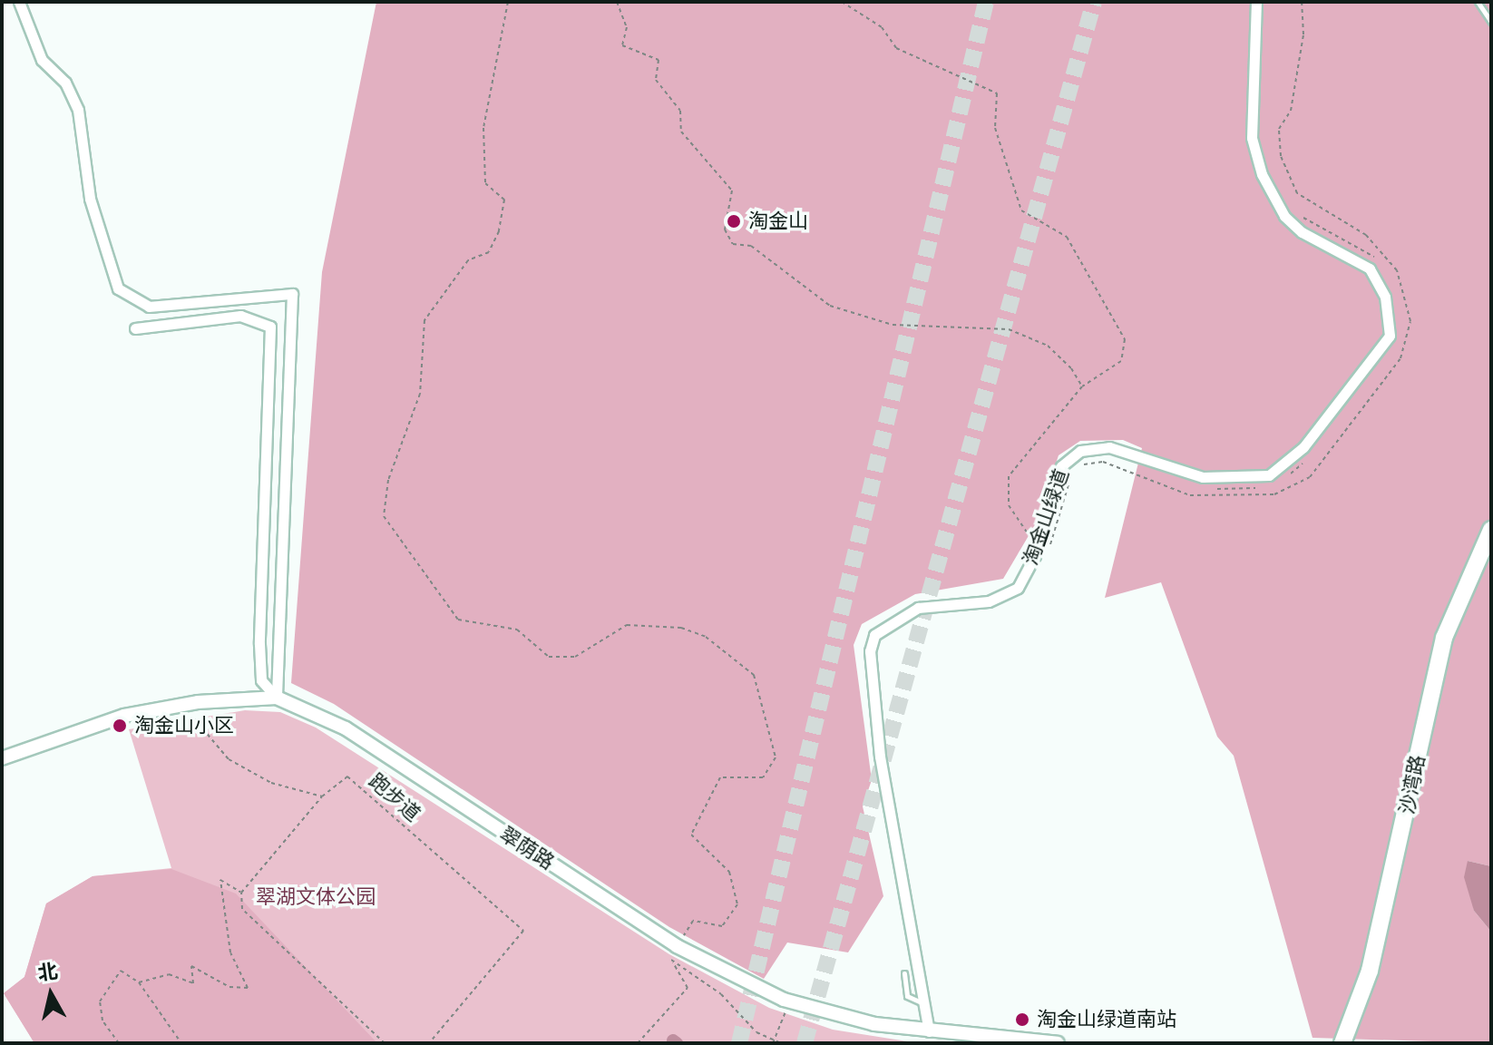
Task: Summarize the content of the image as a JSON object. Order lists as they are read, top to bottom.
{
  "streets": {
    "main road": ["沙湾路"],
    "street": ["淘金山绿道", "翠荫路"],
    "path": ["跑步道"]
  },
  "crossings": [
    ["淘金山绿道", "翠荫路"]
  ],
  "parks": ["翠湖文体公园"],
  "places": ["淘金山", "淘金山小区", "淘金山绿道南站"],
  "north": "top"
}
